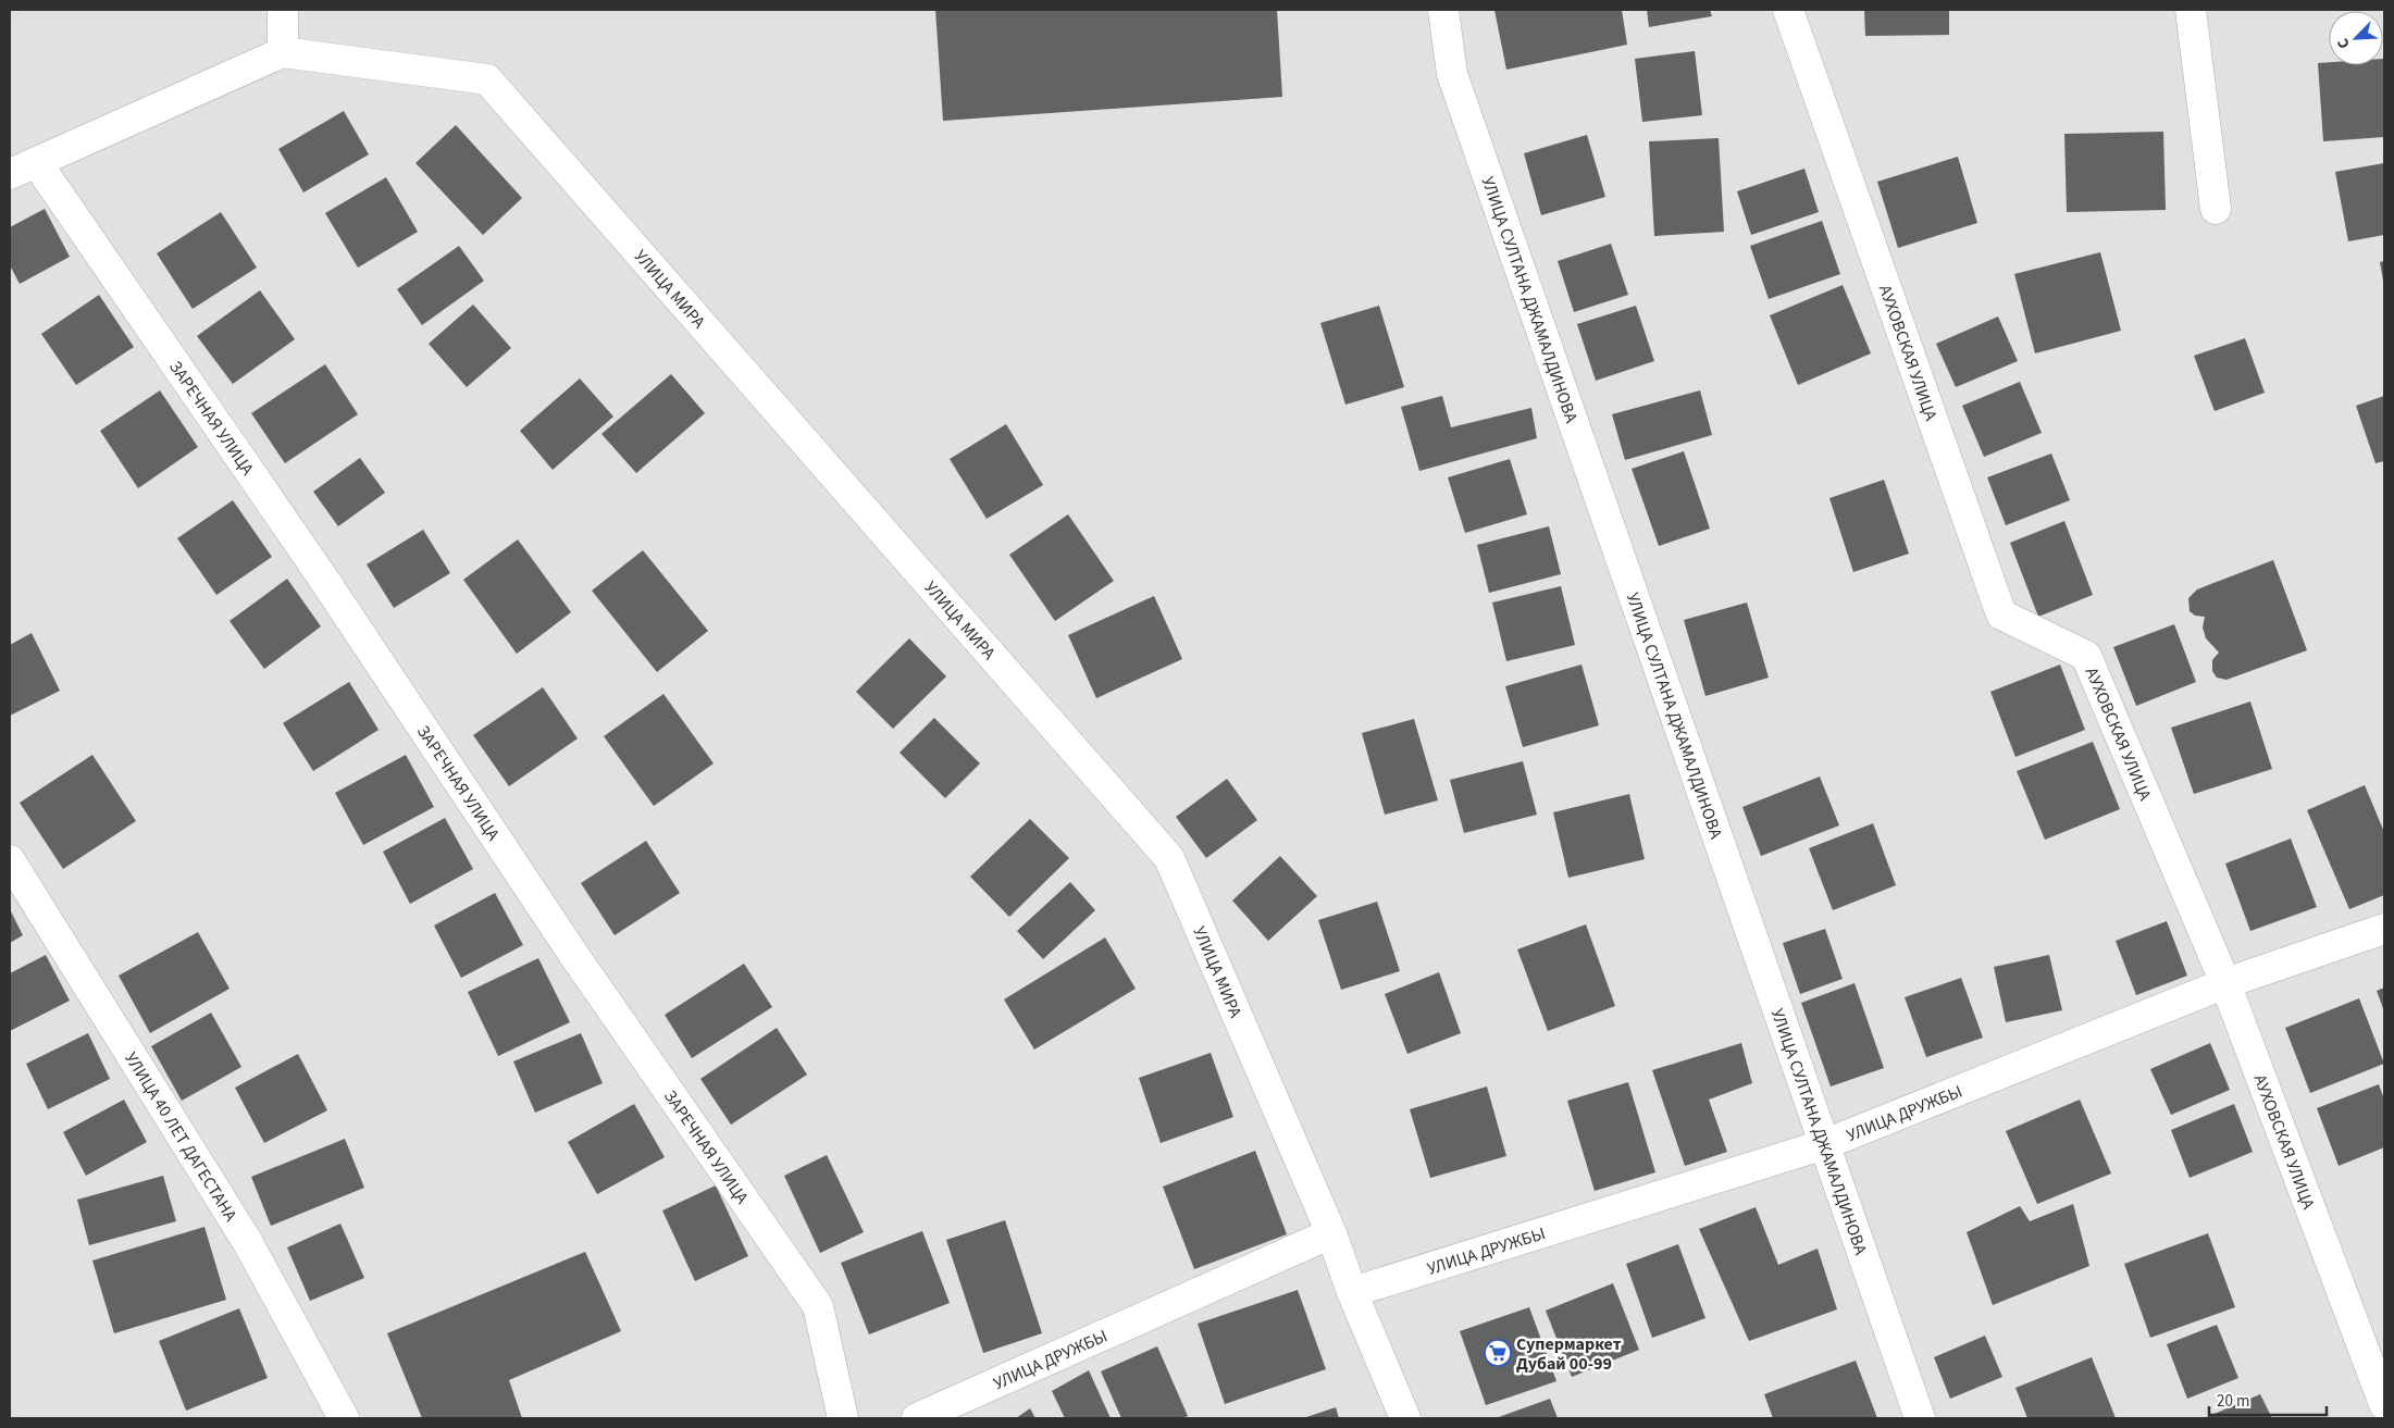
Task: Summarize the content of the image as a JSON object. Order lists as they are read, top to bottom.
{
  "streets": {
    "street": [
      "УЛИЦА МИРА",
      "УЛИЦА СУЛТАНА ДЖАМАЛДИНОВА",
      "АУХОВСКАЯ УЛИЦА",
      "ЗАРЕЧНАЯ УЛИЦА",
      "УЛИЦА ДРУЖБЫ",
      "УЛИЦА 40 ЛЕТ ДАГЕСТАНА"
    ]
  },
  "crossings": [
    ["УЛИЦА МИРА", "УЛИЦА ДРУЖБЫ"],
    ["УЛИЦА СУЛТАНА ДЖАМАЛДИНОВА", "УЛИЦА ДРУЖБЫ"],
    ["АУХОВСКАЯ УЛИЦА", "УЛИЦА ДРУЖБЫ"]
  ],
  "places": {
    "supermarket": ["Супермаркет Дубай 00-99"]
  },
  "scale_bar": "20 m",
  "north": "bottom left"
}
